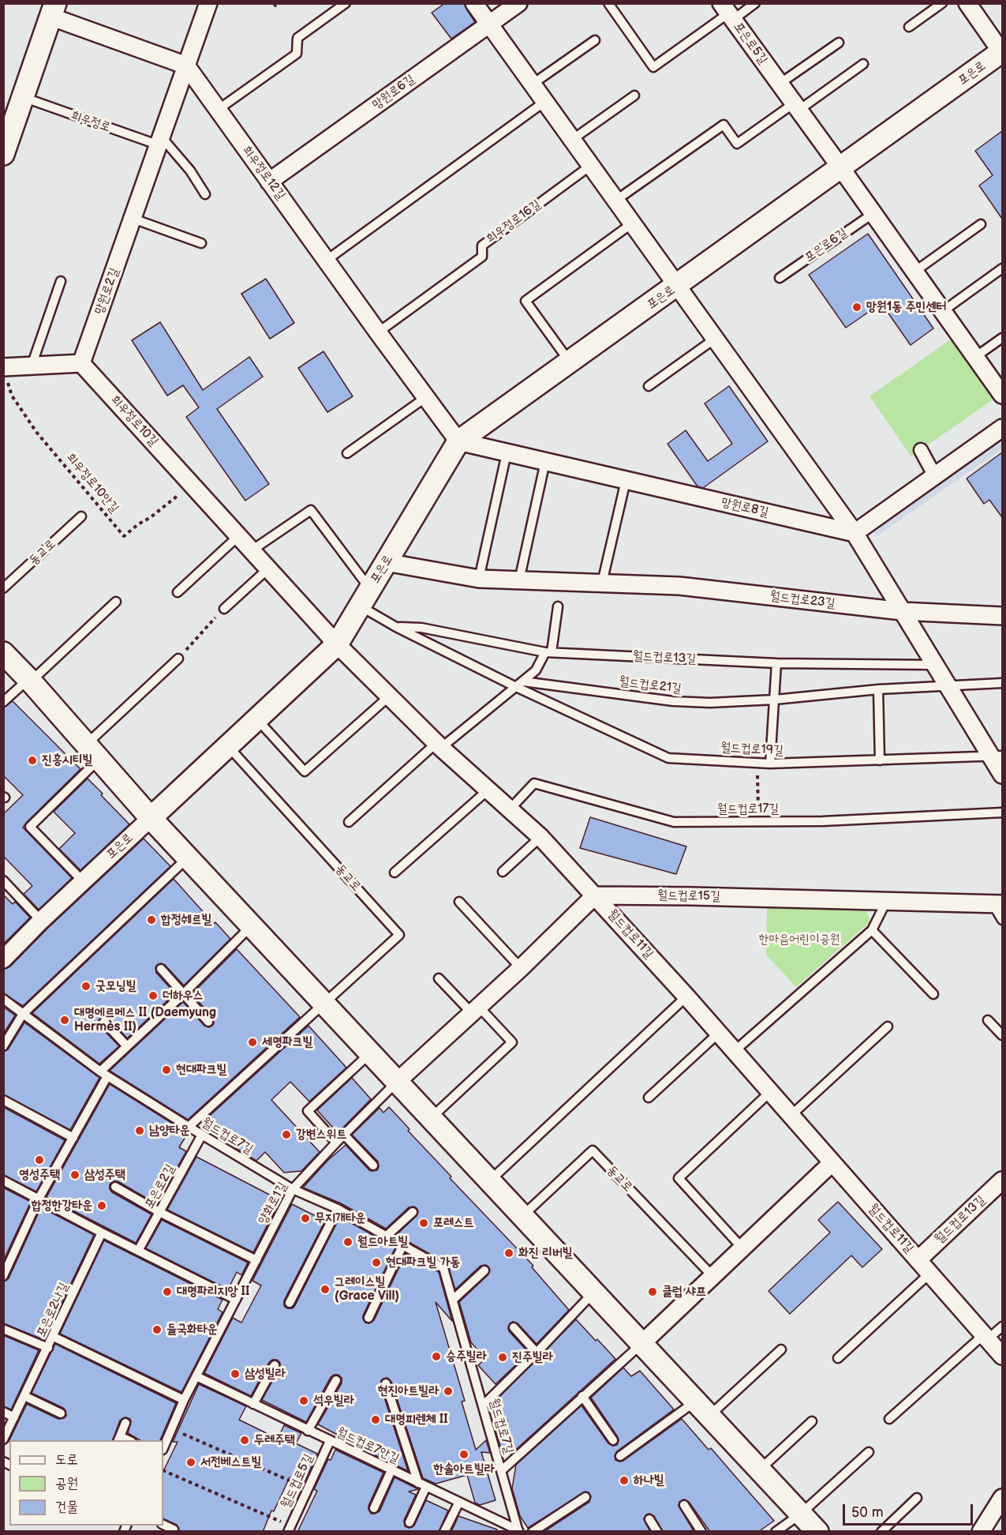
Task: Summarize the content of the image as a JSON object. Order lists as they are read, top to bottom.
{
  "streets": {
    "street": [
      "포은로5길",
      "포은로",
      "망원로6길",
      "희우정로12길",
      "망원로2길",
      "희우정로10길",
      "망원로8길",
      "월드컵로23길",
      "월드컵로13길",
      "월드컵로15길",
      "월드컵로11길"
    ],
    "lane": [
      "희우정로",
      "희우정로16길",
      "포은로6길",
      "동교로",
      "월드컵로21길",
      "월드컵로19길",
      "월드컵로17길",
      "월드컵로7길",
      "포은로2길",
      "양화로1길",
      "포은로2나길",
      "월드컵로7안길",
      "월드컵로5길"
    ],
    "path": ["희우정로10안길"]
  },
  "crossings": [
    ["포은로5길", "포은로"],
    ["포은로", "희우정로12길"],
    ["포은로", "희우정로10길"],
    ["포은로", "망원로8길"],
    ["포은로", "동교로"],
    ["포은로", "월드컵로23길"],
    ["포은로", "월드컵로19길"],
    ["포은로", "월드컵로11길"],
    ["망원로6길", "희우정로12길"],
    ["희우정로", "망원로2길"],
    ["희우정로12길", "희우정로16길"],
    ["희우정로12길", "망원로2길"],
    ["희우정로12길", "망원로8길"],
    ["망원로2길", "희우정로10길"],
    ["희우정로10길", "희우정로10안길"],
    ["희우정로10길", "월드컵로11길"],
    ["동교로", "월드컵로7길"],
    ["월드컵로13길", "월드컵로19길"],
    ["월드컵로13길", "월드컵로11길"],
    ["월드컵로17길", "월드컵로11길"],
    ["월드컵로15길", "월드컵로11길"],
    ["월드컵로7길", "포은로2길"],
    ["월드컵로7길", "양화로1길"],
    ["월드컵로7길", "월드컵로7안길"],
    ["양화로1길", "월드컵로7안길"],
    ["월드컵로7안길", "월드컵로5길"]
  ],
  "parks": ["한마음어린이공원"],
  "places": [
    "망원1동 주민센터",
    "진흥시티빌",
    "합정쉐르빌",
    "굿모닝빌",
    "더하우스",
    "대명에르메스 II (Daemyung Hermès II)",
    "세명파크빌",
    "현대파크빌",
    "남양타운",
    "강변스위트",
    "영성주택",
    "삼성주택",
    "합정한강타운",
    "무지개타운",
    "포레스트",
    "월드아트빌",
    "화진 리버빌",
    "현대파크빌 가동",
    "그레이스빌 (Grace Vill)",
    "대명파리지앙 II",
    "클럽 샤프",
    "들국화타운",
    "승주빌라",
    "진주빌라",
    "삼성빌라",
    "현진아트빌라",
    "석우빌라",
    "대명피렌체 II",
    "두레주택",
    "한솔아트빌라",
    "서전베스트빌",
    "하나빌"
  ],
  "legend": ["도로", "공원", "건물"],
  "scale_bar": "50 m"
}
